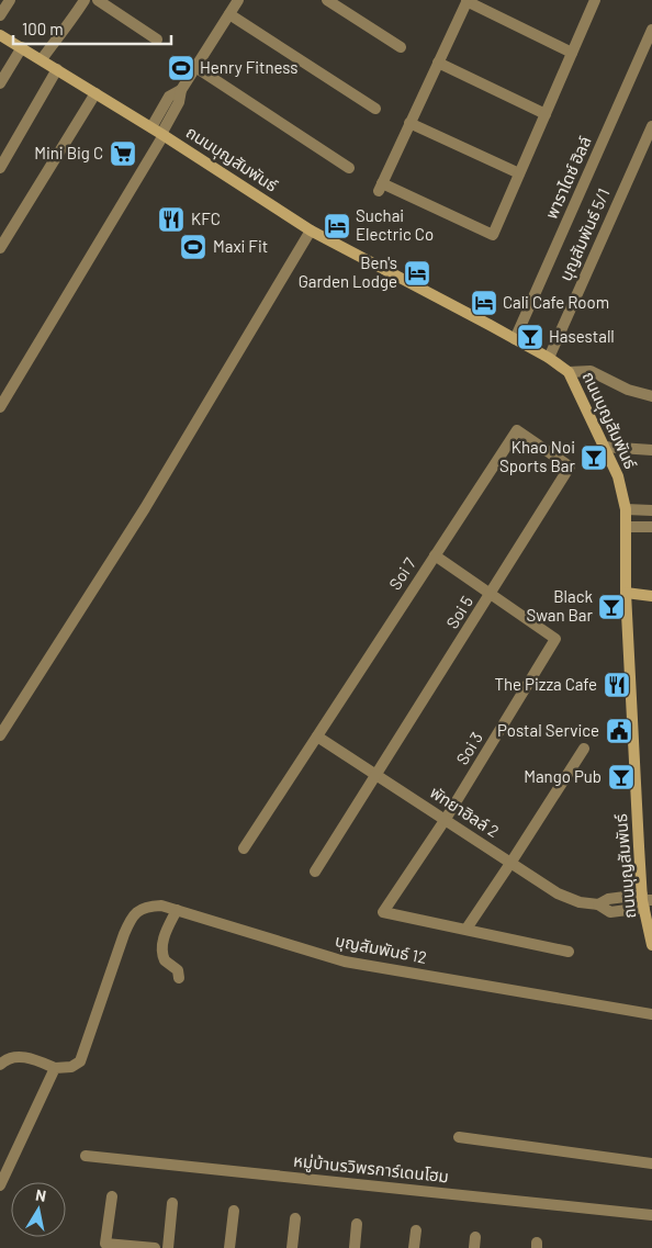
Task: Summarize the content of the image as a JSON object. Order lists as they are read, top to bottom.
{
  "streets": {
    "street": [
      "ถนนบุญสัมพันธ์",
      "พาราไดซ์ ฮิลล์",
      "บุญสัมพันธ์ 5/1",
      "Soi 7",
      "Soi 5",
      "Soi 3",
      "พัทยาฮิลล์ 2",
      "บุญสัมพันธ์ 12",
      "หมู่บ้านรวิพรการ์เดนโฮม"
    ]
  },
  "crossings": [
    ["ถนนบุญสัมพันธ์", "พาราไดซ์ ฮิลล์"],
    ["ถนนบุญสัมพันธ์", "บุญสัมพันธ์ 5/1"],
    ["ถนนบุญสัมพันธ์", "พัทยาฮิลล์ 2"],
    ["Soi 7", "Soi 5"],
    ["Soi 7", "พัทยาฮิลล์ 2"],
    ["Soi 5", "Soi 3"],
    ["Soi 5", "พัทยาฮิลล์ 2"],
    ["Soi 3", "พัทยาฮิลล์ 2"]
  ],
  "places": {
    "sports": ["Henry Fitness", "Maxi Fit"],
    "supermarket": ["Mini Big C"],
    "restaurant": ["KFC", "The Pizza Cafe"],
    "hotel": ["Suchai Electric Co", "Ben's Garden Lodge", "Cali Cafe Room"],
    "bar": [
      "Hasestall",
      "Khao Noi Sports Bar",
      "Black Swan Bar",
      "Mango Pub"
    ],
    "public building": ["Postal Service"]
  },
  "scale_bar": "100 m",
  "north": "top"
}
